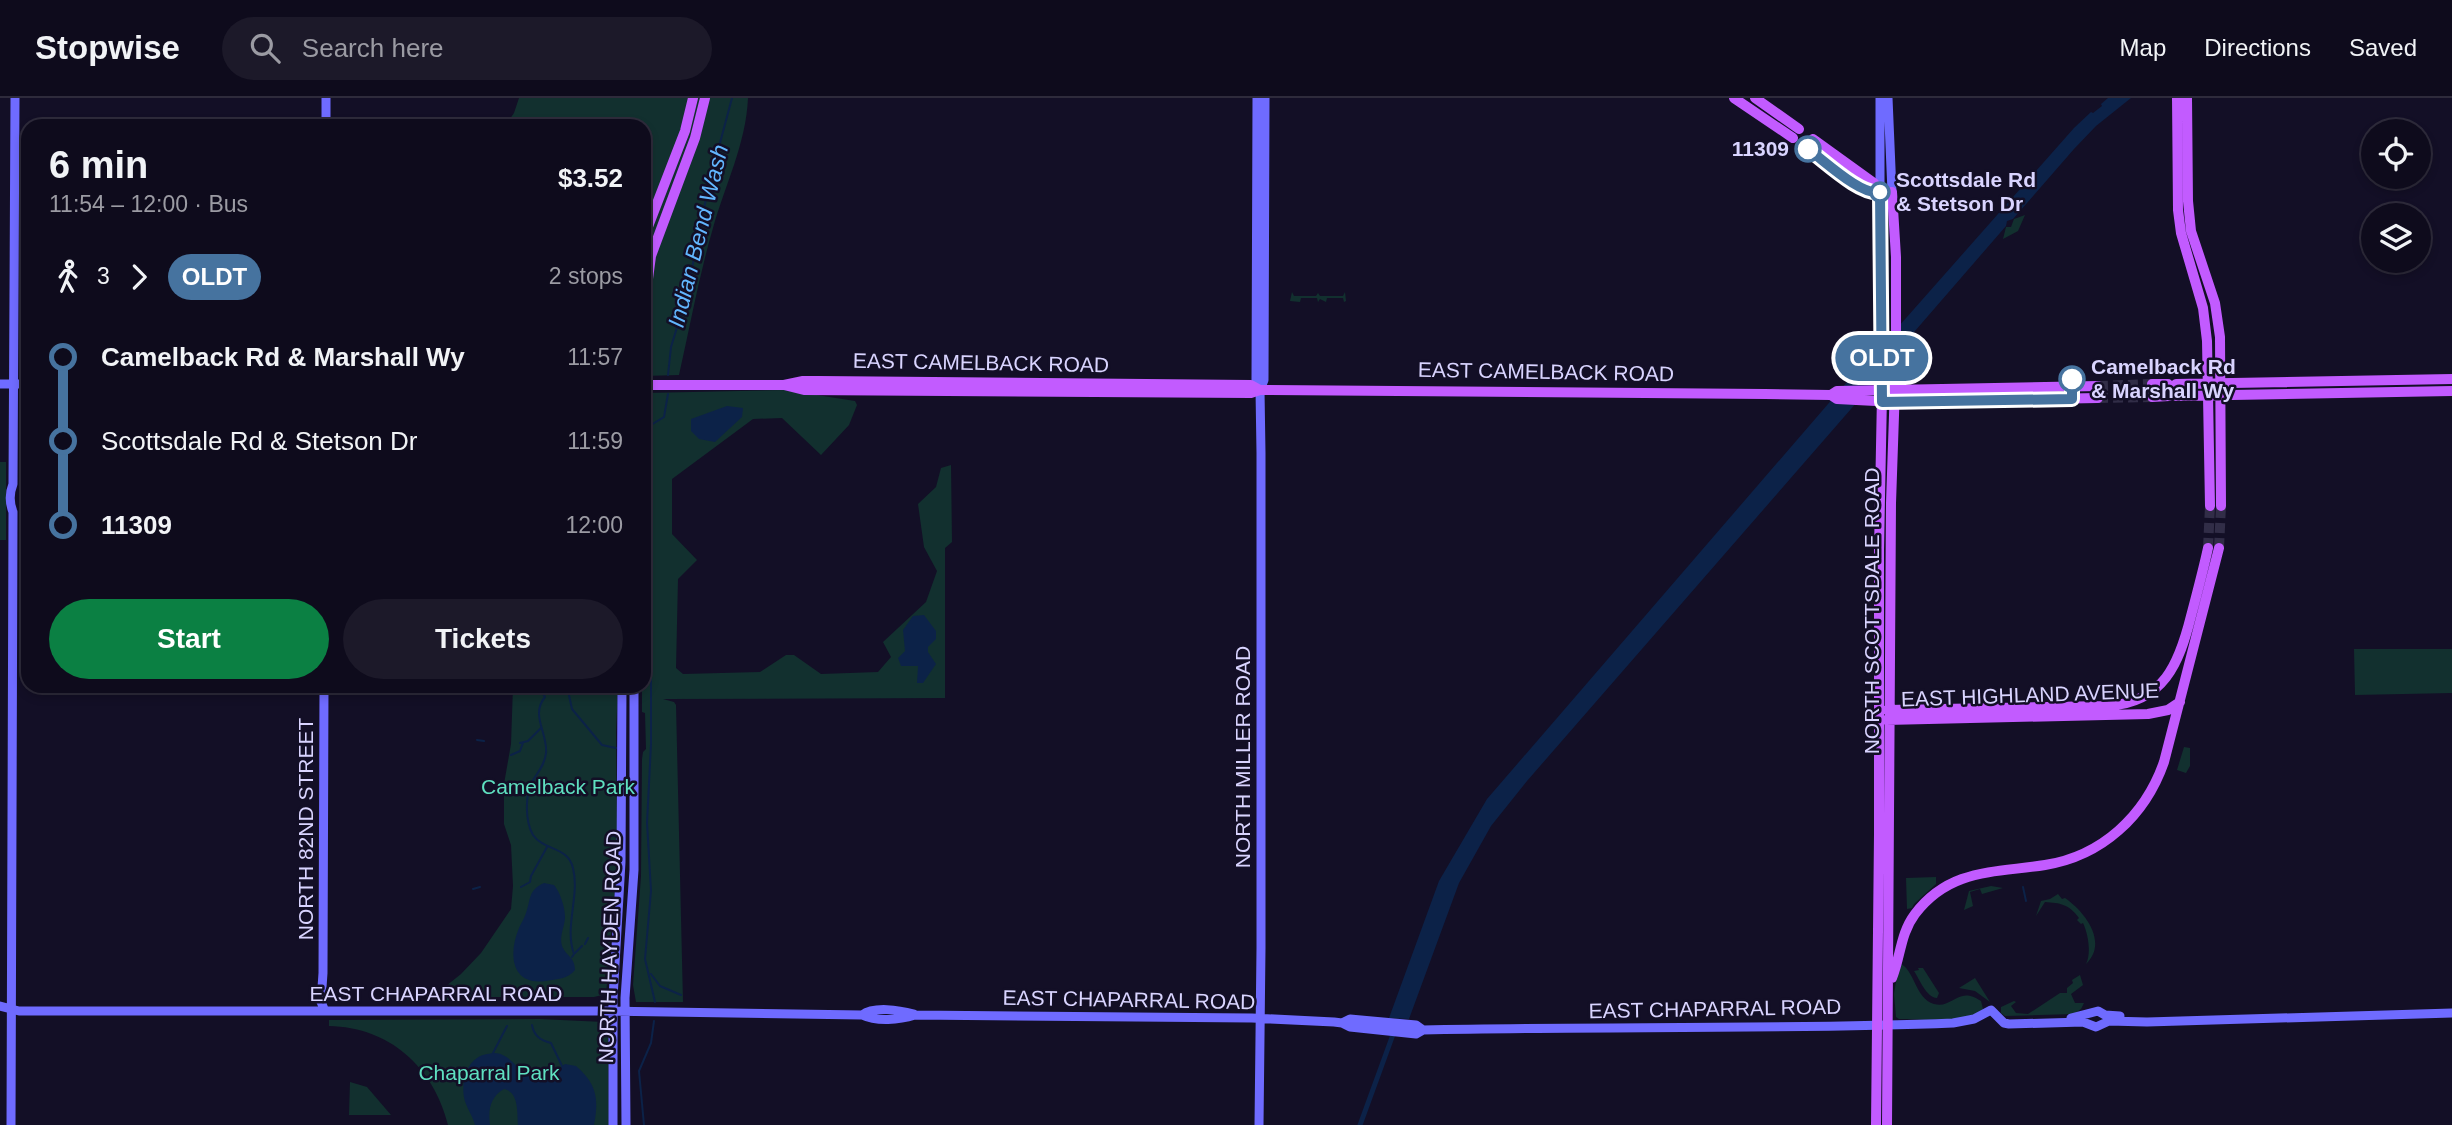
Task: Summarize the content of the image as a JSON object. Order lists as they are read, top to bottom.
{
  "streets": {
    "main road": [
      "EAST CAMELBACK ROAD",
      "NORTH SCOTTSDALE ROAD",
      "EAST HIGHLAND AVENUE",
      "NORTH MILLER ROAD",
      "NORTH 82ND STREET",
      "NORTH HAYDEN ROAD",
      "EAST CHAPARRAL ROAD"
    ]
  },
  "crossings": [
    ["EAST CAMELBACK ROAD", "NORTH SCOTTSDALE ROAD"],
    ["EAST CAMELBACK ROAD", "NORTH MILLER ROAD"],
    ["NORTH SCOTTSDALE ROAD", "EAST HIGHLAND AVENUE"],
    ["NORTH SCOTTSDALE ROAD", "EAST CHAPARRAL ROAD"],
    ["NORTH MILLER ROAD", "EAST CHAPARRAL ROAD"],
    ["NORTH 82ND STREET", "EAST CHAPARRAL ROAD"],
    ["NORTH HAYDEN ROAD", "EAST CHAPARRAL ROAD"]
  ],
  "water": ["Indian Bend Wash"],
  "parks": ["Camelback Park", "Chaparral Park"],
  "places": ["11309", "Scottsdale Rd & Stetson Dr", "Camelback Rd & Marshall Wy"],
  "lines": ["bus line OLDT"],
  "page": {
    "header": "Stopwise",
    "search": "Search here",
    "nav": ["Map", "Directions", "Saved"],
    "on_map": "OLDT",
    "heading": ["6 min", "11:54 – 12:00 · Bus", "$3.52"],
    "legs": ["3", "OLDT", "2 stops"],
    "list": [
      {
        "name": "Camelback Rd & Marshall Wy",
        "value": "11:57"
      },
      {
        "name": "Scottsdale Rd & Stetson Dr",
        "value": "11:59"
      },
      {
        "name": "11309",
        "value": "12:00"
      }
    ],
    "buttons": ["Start", "Tickets"]
  }
}
